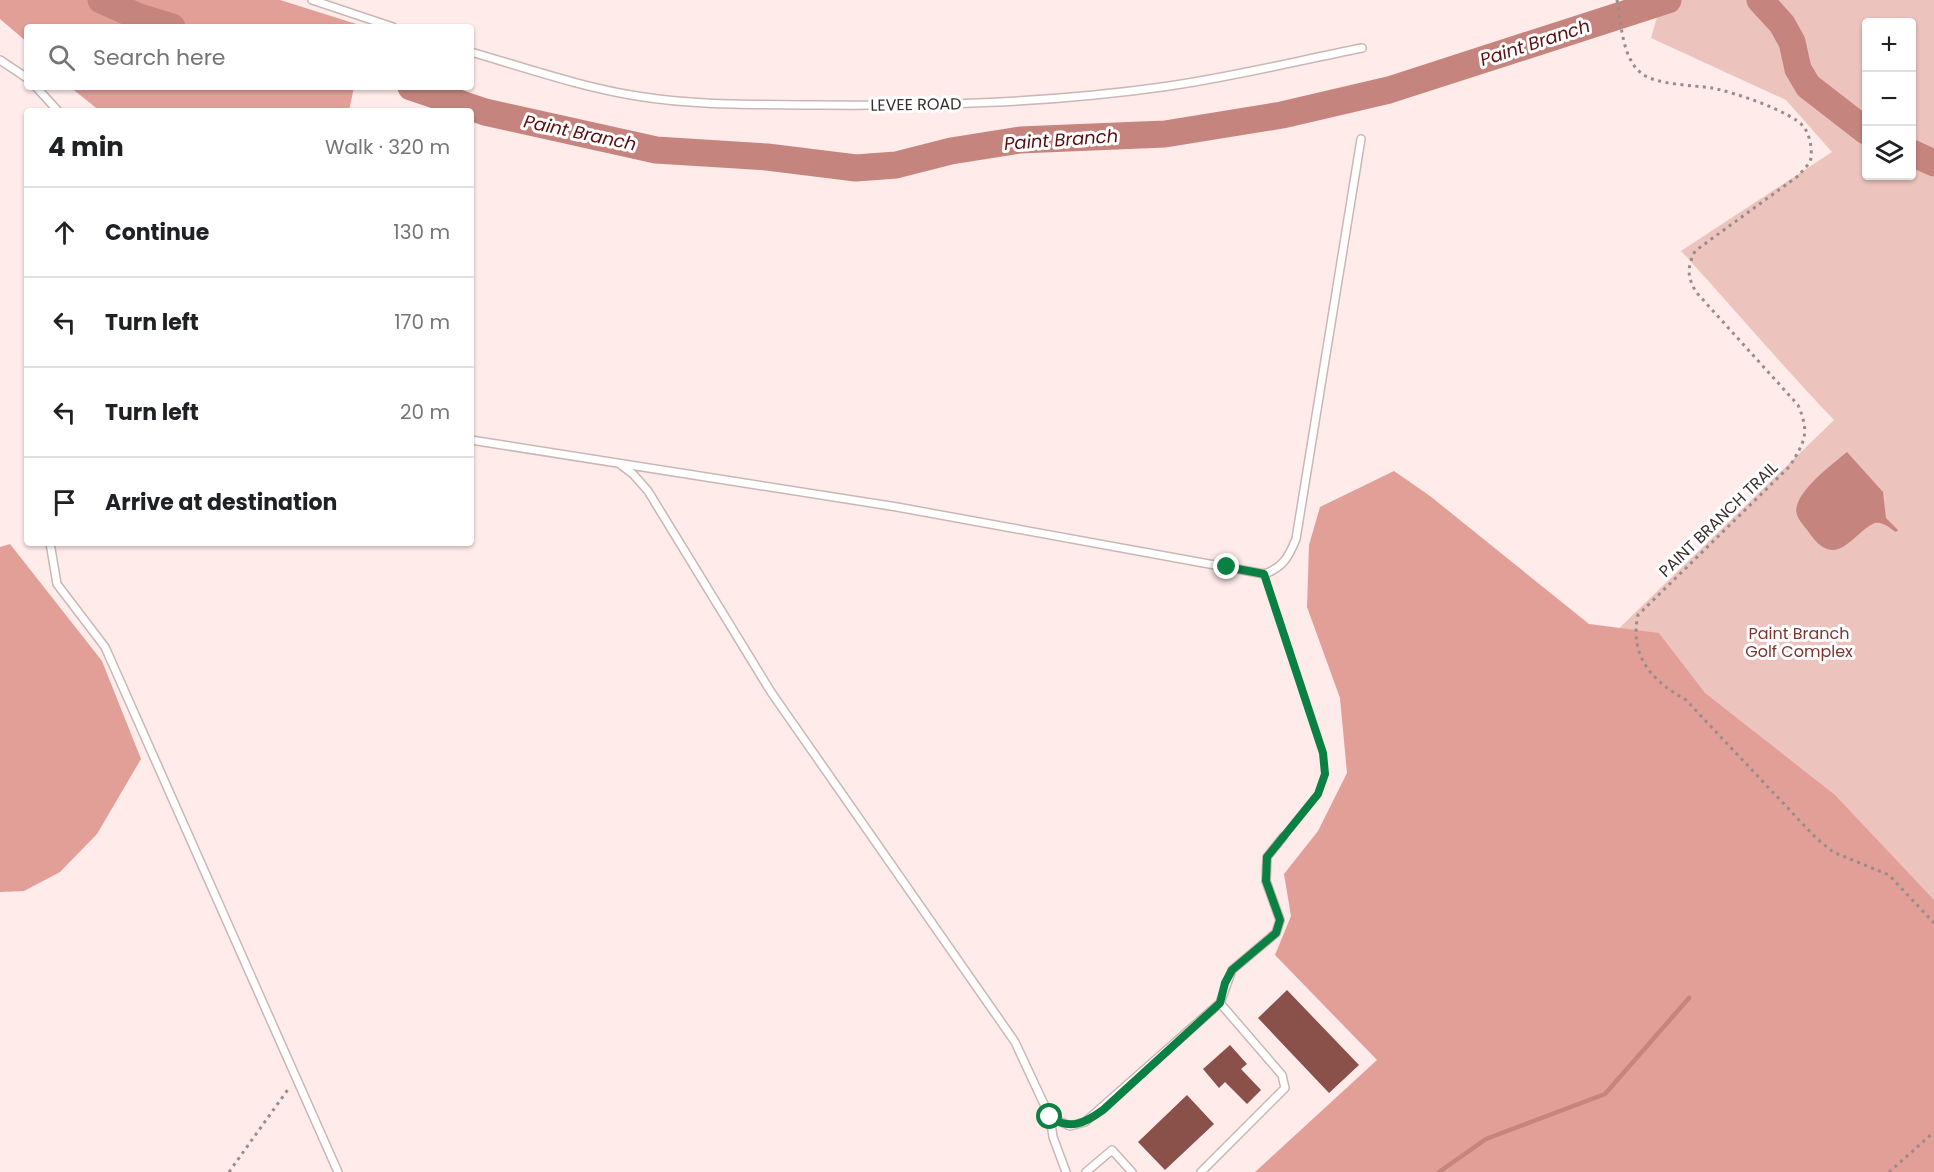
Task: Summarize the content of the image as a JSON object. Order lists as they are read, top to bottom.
{
  "streets": {
    "lane": ["LEVEE ROAD"],
    "path": ["PAINT BRANCH TRAIL"]
  },
  "water": ["Paint Branch"],
  "parks": ["Paint Branch Golf Complex"],
  "page": {
    "map_buttons": ["+", "−"],
    "search": "Search here",
    "heading": ["4 min", "Walk · 320 m"],
    "list": [
      ["Continue", "130 m"],
      ["Turn left", "170 m"],
      ["Turn left", "20 m"],
      "Arrive at destination"
    ]
  }
}
